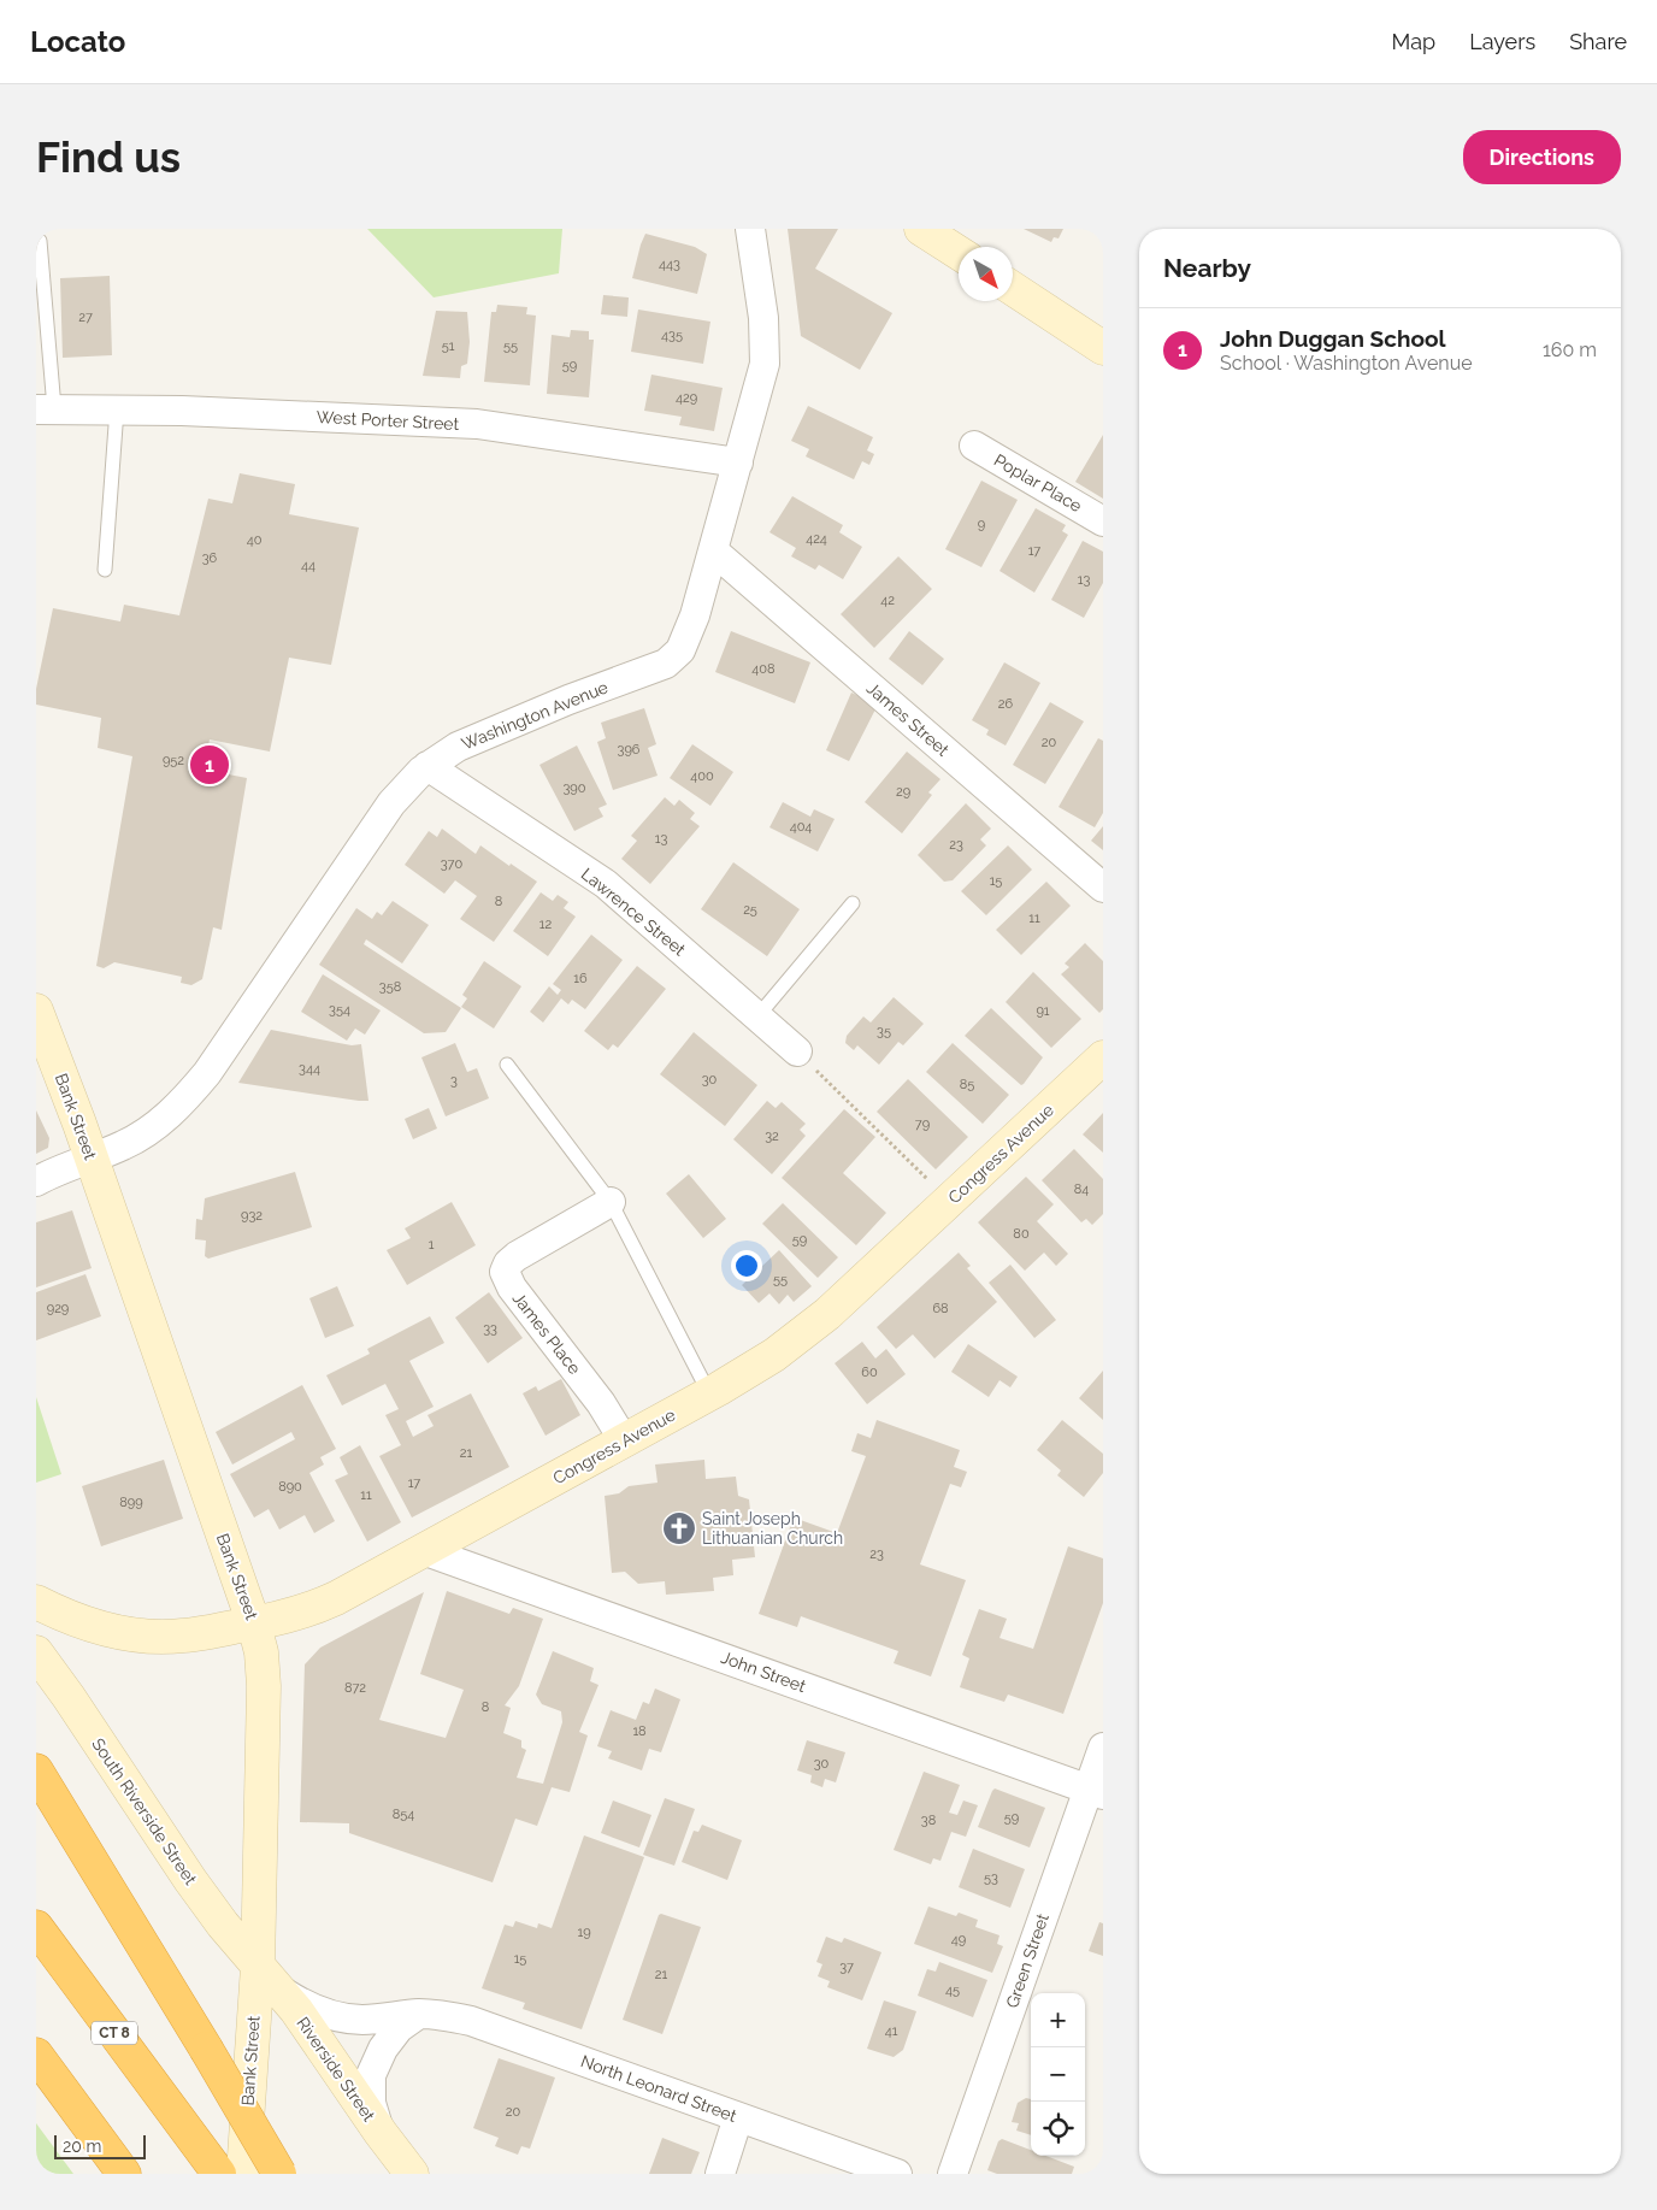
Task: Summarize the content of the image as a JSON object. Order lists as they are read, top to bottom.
{
  "streets": {
    "highway": ["CT 8"],
    "street": [
      "West Porter Street",
      "Poplar Place",
      "Washington Avenue",
      "James Street",
      "Lawrence Street",
      "Bank Street",
      "Congress Avenue",
      "James Place",
      "John Street",
      "South Riverside Street",
      "Green Street",
      "Riverside Street",
      "North Leonard Street"
    ]
  },
  "crossings": [
    ["West Porter Street", "Washington Avenue"],
    ["Washington Avenue", "James Street"],
    ["Washington Avenue", "Lawrence Street"],
    ["Washington Avenue", "Bank Street"],
    ["Bank Street", "Congress Avenue"],
    ["Bank Street", "South Riverside Street"],
    ["Bank Street", "Riverside Street"],
    ["Bank Street", "North Leonard Street"],
    ["Congress Avenue", "James Place"],
    ["Congress Avenue", "John Street"],
    ["John Street", "Green Street"],
    ["South Riverside Street", "Riverside Street"],
    ["South Riverside Street", "North Leonard Street"],
    ["Riverside Street", "North Leonard Street"]
  ],
  "places": {
    "church": ["Saint Joseph Lithuanian Church"]
  },
  "house_numbers": [
    "443",
    "27",
    "435",
    "51",
    "55",
    "59",
    "429",
    "9",
    "424",
    "40",
    "17",
    "36",
    "44",
    "13",
    "42",
    "408",
    "26",
    "20",
    "396",
    "952",
    "400",
    "390",
    "29",
    "404",
    "13",
    "23",
    "370",
    "15",
    "8",
    "25",
    "11",
    "12",
    "16",
    "358",
    "354",
    "91",
    "35",
    "344",
    "30",
    "3",
    "85",
    "79",
    "32",
    "84",
    "932",
    "80",
    "59",
    "1",
    "55",
    "929",
    "68",
    "33",
    "60",
    "21",
    "17",
    "890",
    "11",
    "899",
    "23",
    "872",
    "8",
    "18",
    "30",
    "854",
    "59",
    "38",
    "53",
    "19",
    "49",
    "15",
    "37",
    "21",
    "45",
    "41",
    "20"
  ],
  "scale_bar": "20 m",
  "north": "bottom right",
  "page": {
    "header": "Locato",
    "nav": ["Map", "Layers", "Share"],
    "buttons": "Directions",
    "title": "Find us",
    "heading": "Nearby",
    "list": [
      {
        "mark": "1",
        "name": "John Duggan School",
        "note": "School · Washington Avenue",
        "value": "160 m"
      }
    ],
    "pins": "1",
    "map_buttons": ["+", "−"],
    "scale": "20 m"
  }
}
